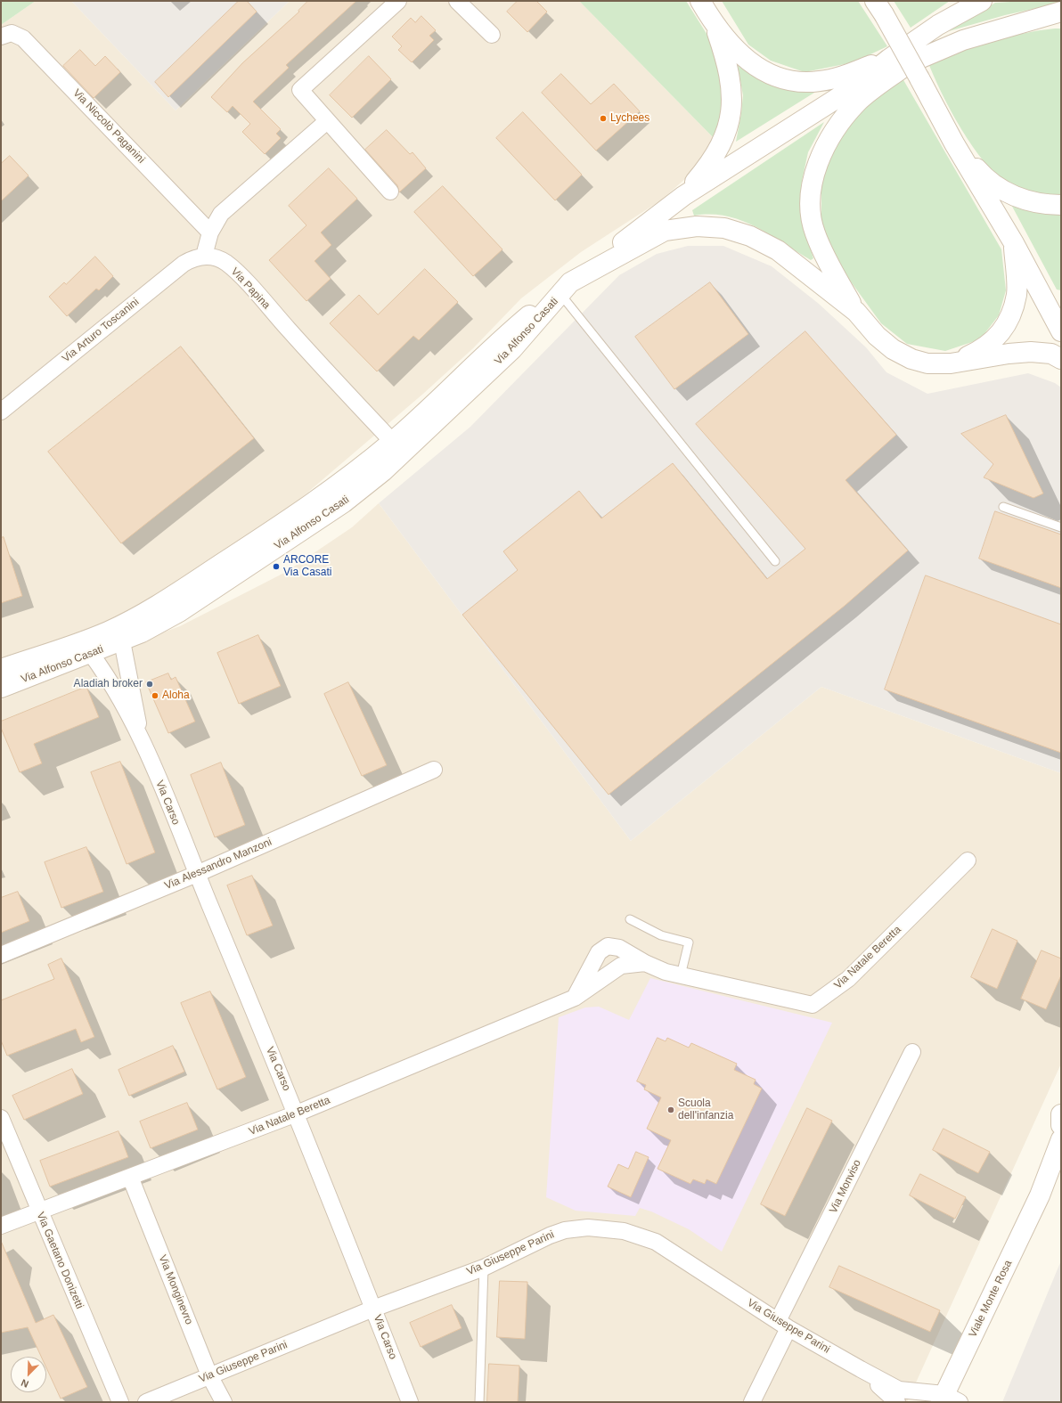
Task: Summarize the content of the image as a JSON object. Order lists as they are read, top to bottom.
{
  "streets": {
    "main road": ["Via Alfonso Casati", "Viale Monte Rosa"],
    "street": [
      "Via Niccolò Paganini",
      "Via Papina",
      "Via Arturo Toscanini",
      "Via Carso",
      "Via Alessandro Manzoni",
      "Via Natale Beretta",
      "Via Monviso",
      "Via Giuseppe Parini",
      "Via Gaetano Donizetti",
      "Via Monginevro"
    ]
  },
  "crossings": [
    ["Via Papina", "Via Arturo Toscanini"],
    ["Via Papina", "Via Alfonso Casati"],
    ["Via Alfonso Casati", "Via Carso"],
    ["Via Carso", "Via Alessandro Manzoni"],
    ["Via Carso", "Via Natale Beretta"],
    ["Via Carso", "Via Giuseppe Parini"],
    ["Via Natale Beretta", "Via Gaetano Donizetti"],
    ["Via Natale Beretta", "Via Monginevro"],
    ["Via Monviso", "Via Giuseppe Parini"],
    ["Via Giuseppe Parini", "Via Monginevro"],
    ["Via Giuseppe Parini", "Viale Monte Rosa"]
  ],
  "places": [
    "Lychees",
    "ARCORE Via Casati",
    "Aladiah broker",
    "Aloha",
    "Scuola dell'infanzia"
  ],
  "north": "bottom left"
}
